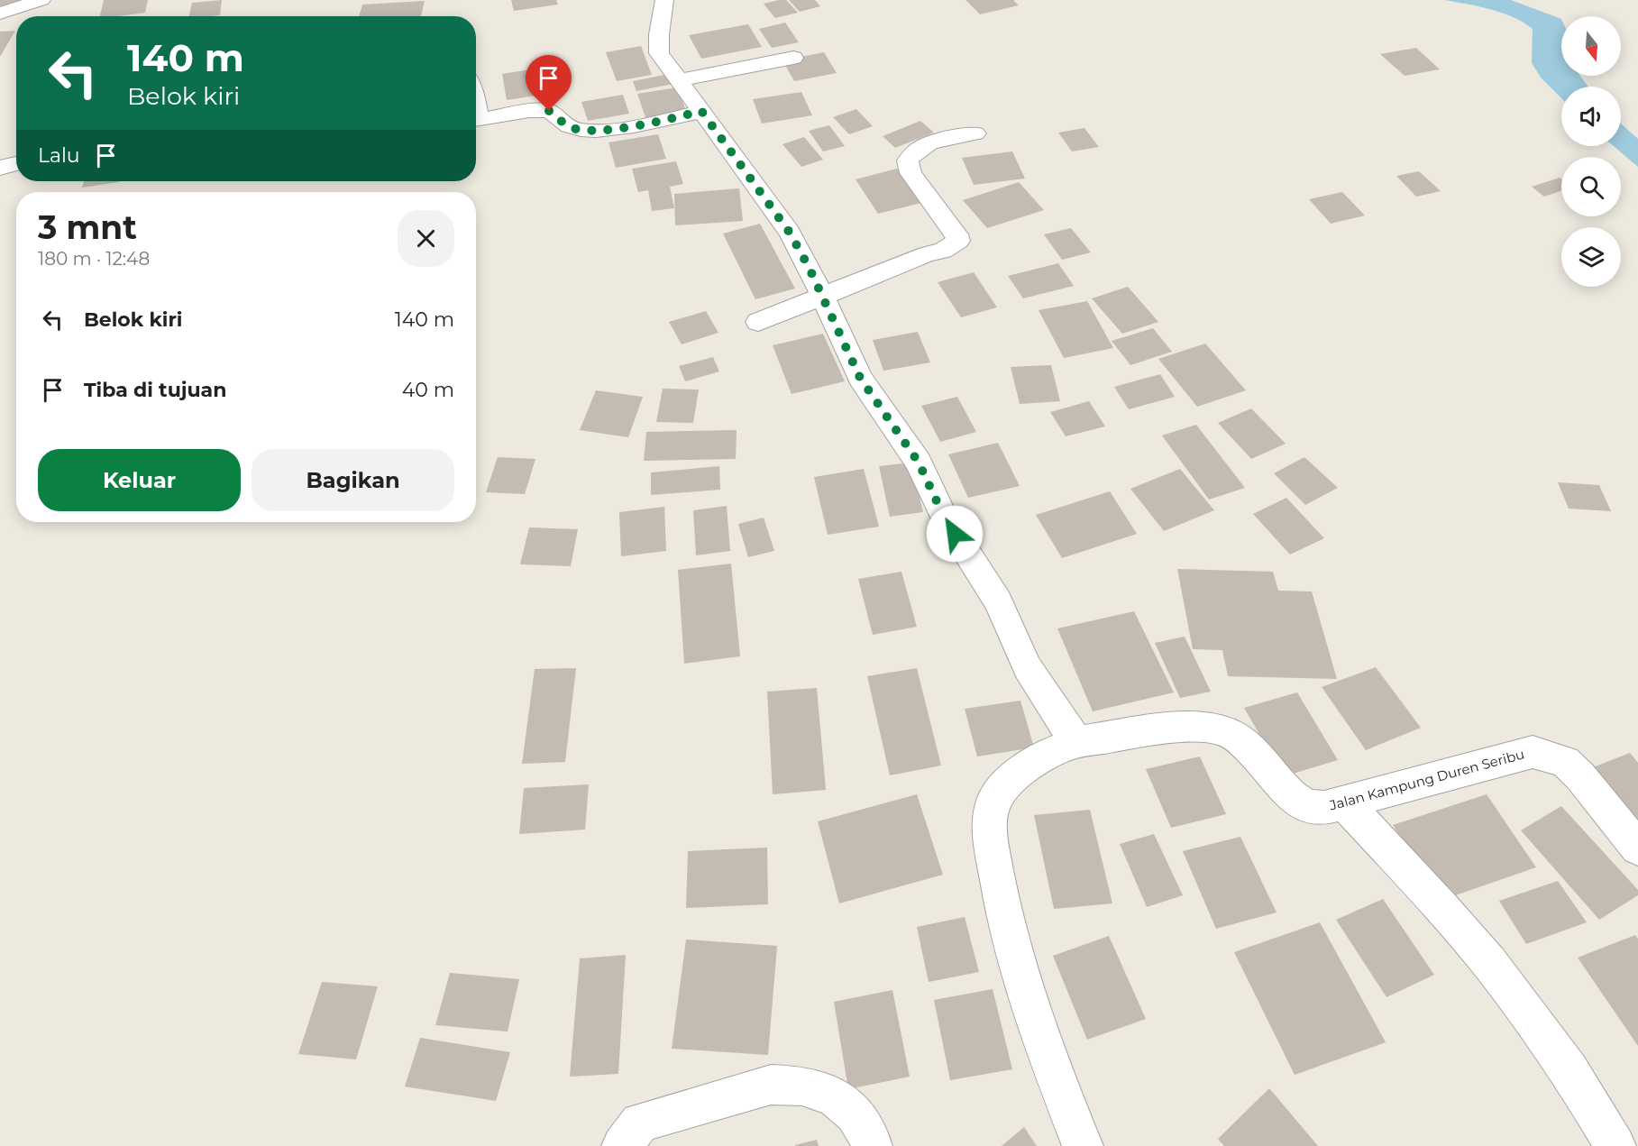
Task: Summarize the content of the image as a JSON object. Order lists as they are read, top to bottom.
{
  "streets": {
    "street": ["Jalan Kampung Duren Seribu"]
  },
  "north": "bottom",
  "page": {
    "turn": ["140 m", "Belok kiri"],
    "then": "Lalu",
    "heading": ["3 mnt", "180 m · 12:48"],
    "list": [
      {
        "name": "Belok kiri",
        "value": "140 m"
      },
      {
        "name": "Tiba di tujuan",
        "value": "40 m"
      }
    ],
    "buttons": ["Keluar", "Bagikan"]
  }
}
